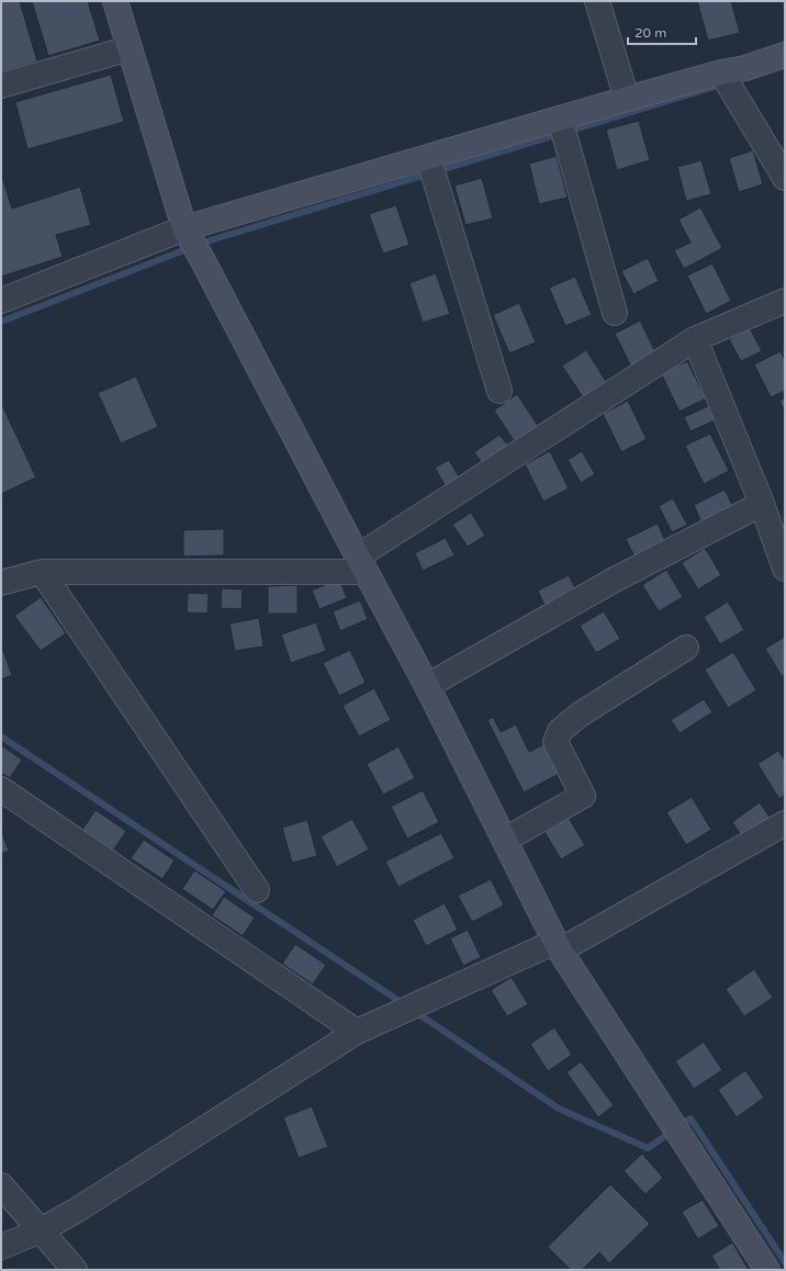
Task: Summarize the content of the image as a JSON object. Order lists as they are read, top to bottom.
{
  "scale_bar": "20 m"
}
